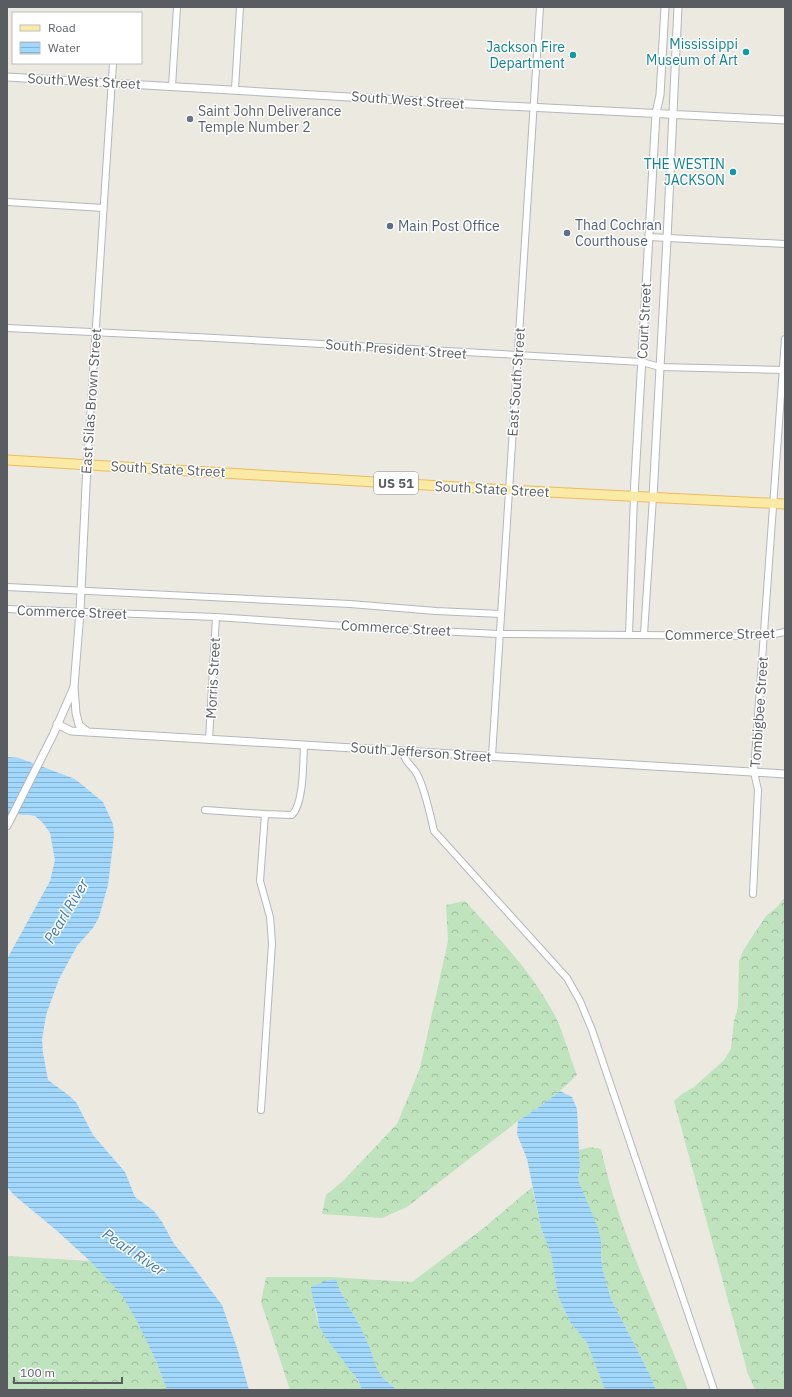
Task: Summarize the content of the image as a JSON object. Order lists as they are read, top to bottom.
{
  "streets": {
    "main road": ["South State Street", "US 51"],
    "street": [
      "South West Street",
      "Court Street",
      "South President Street",
      "East South Street",
      "East Silas Brown Street",
      "Commerce Street",
      "Morris Street",
      "Tombigbee Street",
      "South Jefferson Street"
    ]
  },
  "crossings": [
    ["South West Street", "Court Street"],
    ["South West Street", "East South Street"],
    ["South West Street", "East Silas Brown Street"],
    ["Court Street", "South President Street"],
    ["Court Street", "South State Street"],
    ["Court Street", "Commerce Street"],
    ["South President Street", "East South Street"],
    ["South President Street", "East Silas Brown Street"],
    ["South President Street", "Tombigbee Street"],
    ["East South Street", "South State Street"],
    ["East South Street", "Commerce Street"],
    ["East South Street", "South Jefferson Street"],
    ["East Silas Brown Street", "South State Street"],
    ["East Silas Brown Street", "Commerce Street"],
    ["East Silas Brown Street", "South Jefferson Street"],
    ["South State Street", "Tombigbee Street"],
    ["Commerce Street", "Morris Street"],
    ["Commerce Street", "Tombigbee Street"],
    ["Morris Street", "South Jefferson Street"],
    ["Tombigbee Street", "South Jefferson Street"]
  ],
  "water": ["Pearl River"],
  "places": [
    "Mississippi Museum of Art",
    "Jackson Fire Department",
    "Saint John Deliverance Temple Number 2",
    "THE WESTIN JACKSON",
    "Main Post Office",
    "Thad Cochran Courthouse"
  ],
  "legend": ["Road", "Water"],
  "scale_bar": "100 m"
}
